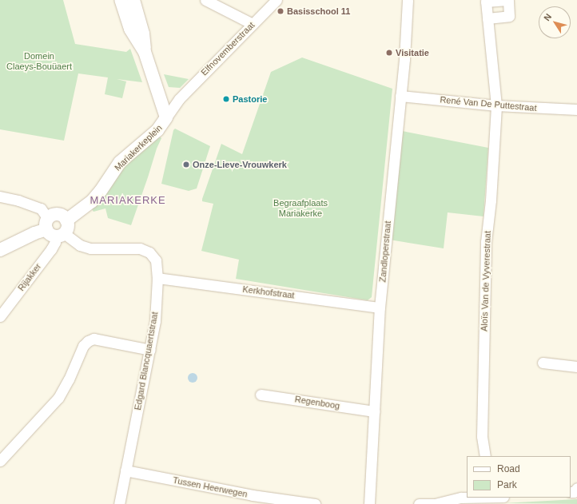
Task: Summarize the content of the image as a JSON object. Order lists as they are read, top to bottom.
{
  "streets": {
    "street": [
      "Elfnovemberstraat",
      "René Van De Puttestraat",
      "Mariakerkeplein",
      "Zandloperstraat",
      "Rijakker",
      "Aloïs Van de Vyverestraat",
      "Kerkhofstraat",
      "Edgard Blancquaertstraat",
      "Regenboog",
      "Tussen Heerwegen"
    ]
  },
  "crossings": [
    ["Elfnovemberstraat", "Mariakerkeplein"],
    ["René Van De Puttestraat", "Zandloperstraat"],
    ["René Van De Puttestraat", "Aloïs Van de Vyverestraat"],
    ["Zandloperstraat", "Kerkhofstraat"],
    ["Zandloperstraat", "Regenboog"],
    ["Rijakker", "Edgard Blancquaertstraat"],
    ["Kerkhofstraat", "Edgard Blancquaertstraat"],
    ["Edgard Blancquaertstraat", "Tussen Heerwegen"]
  ],
  "districts": ["MARIAKERKE"],
  "parks": ["Domein Claeys-Bouüaert", "Begraafplaats Mariakerke"],
  "places": [
    "Basisschool 11",
    "Visitatie",
    "Pastorie",
    "Onze-Lieve-Vrouwkerk"
  ],
  "legend": ["Road", "Park"],
  "north": "top left"
}
